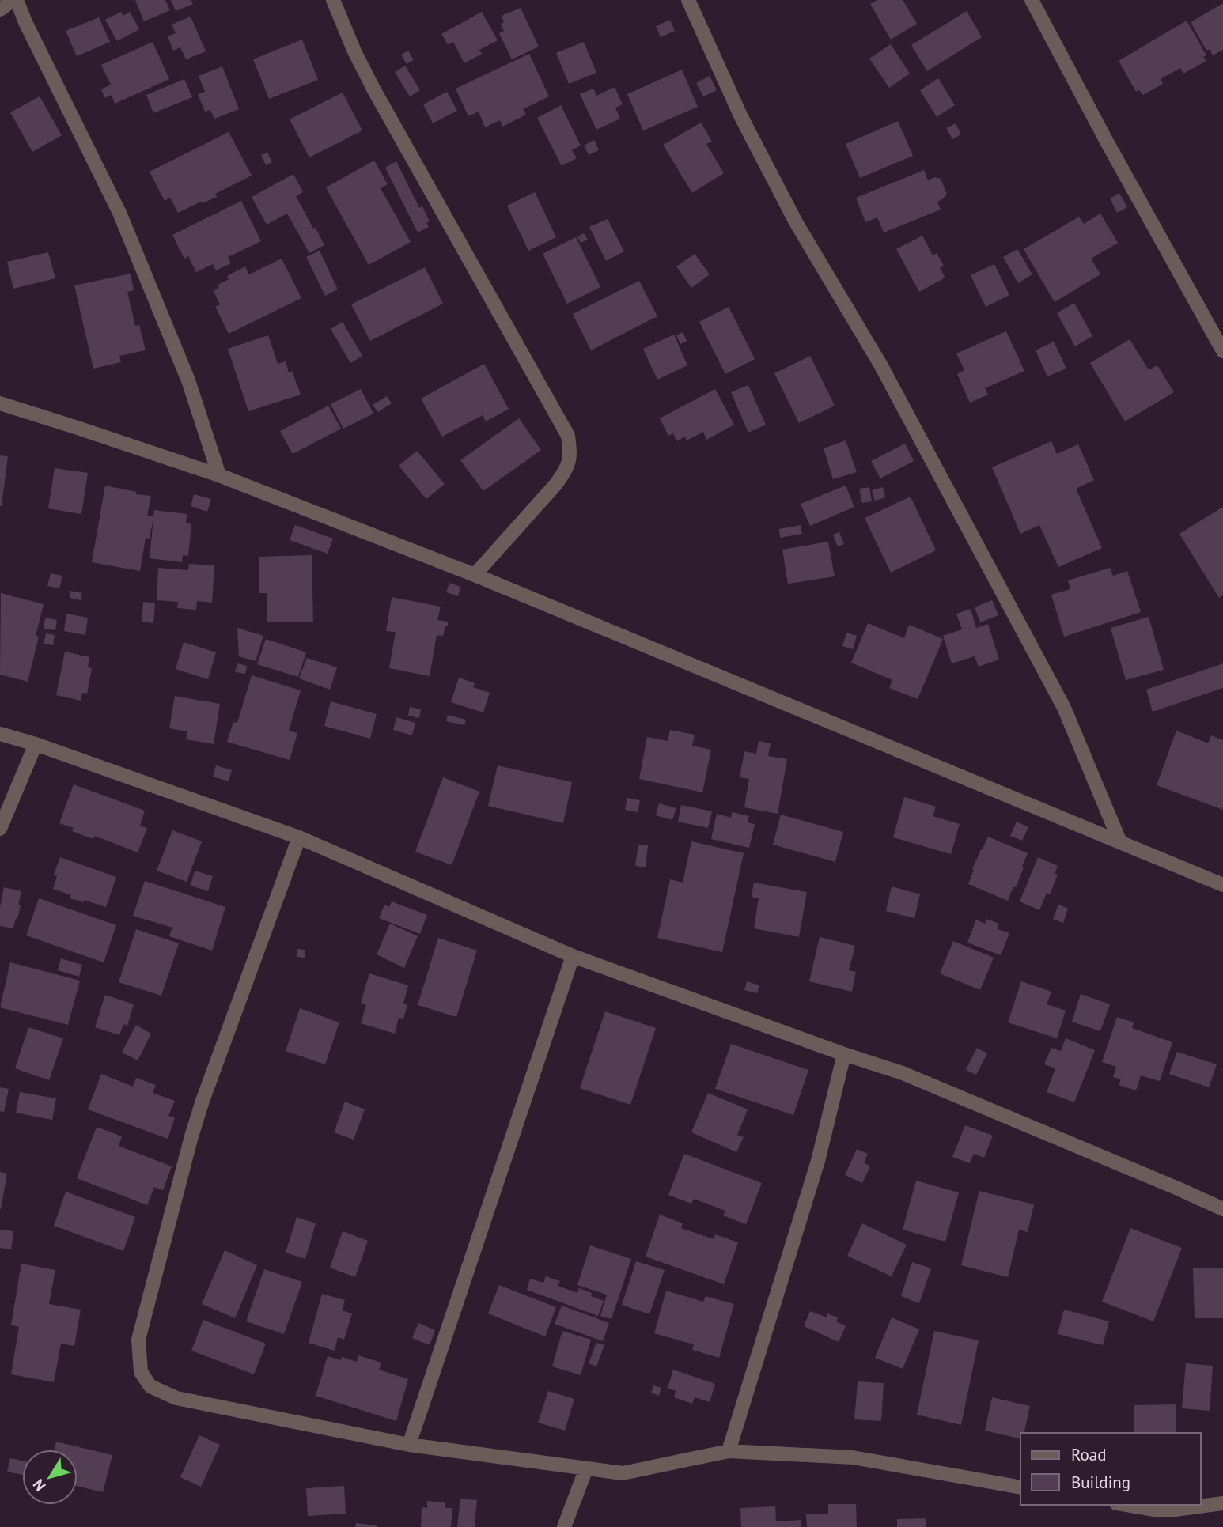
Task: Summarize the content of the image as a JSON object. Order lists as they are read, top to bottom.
{
  "legend": ["Road", "Building"],
  "north": "bottom left"
}
